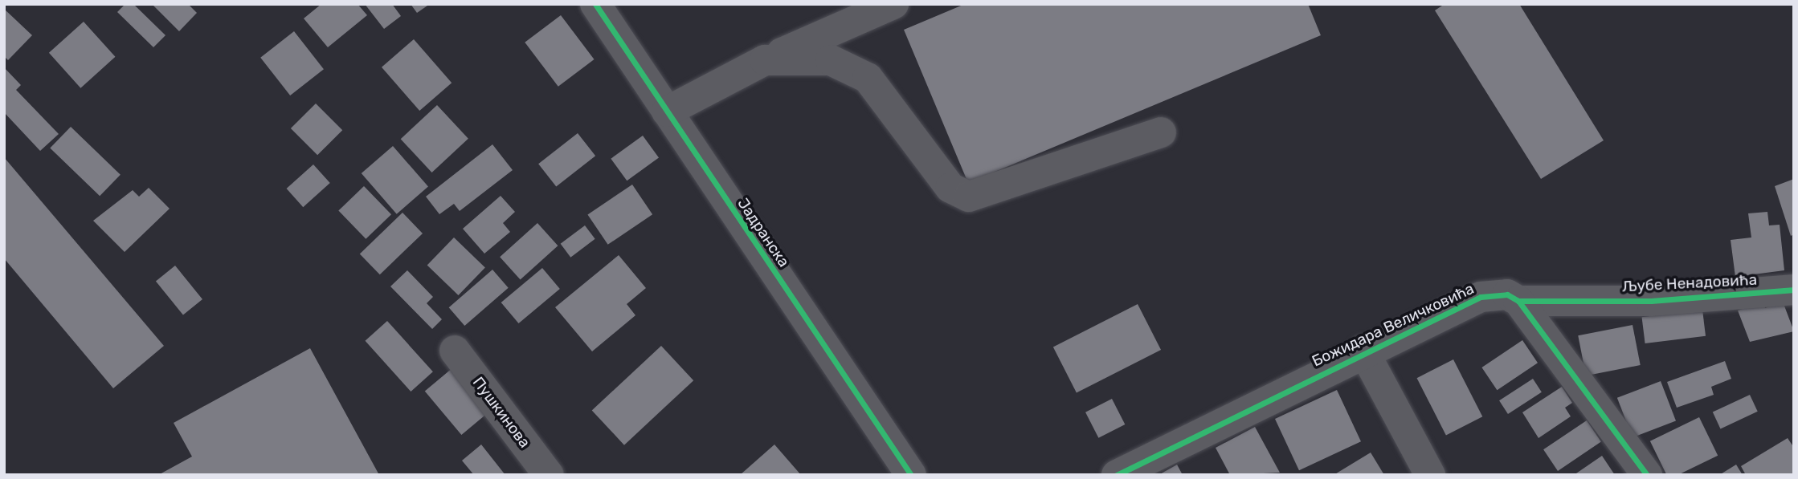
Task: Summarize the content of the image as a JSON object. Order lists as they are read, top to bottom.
{
  "streets": {
    "street": [
      "Јадранска",
      "Љубе Ненадовића",
      "Божидара Величковића",
      "Пушкинова"
    ]
  },
  "crossings": [
    ["Љубе Ненадовића", "Божидара Величковића"]
  ]
}
